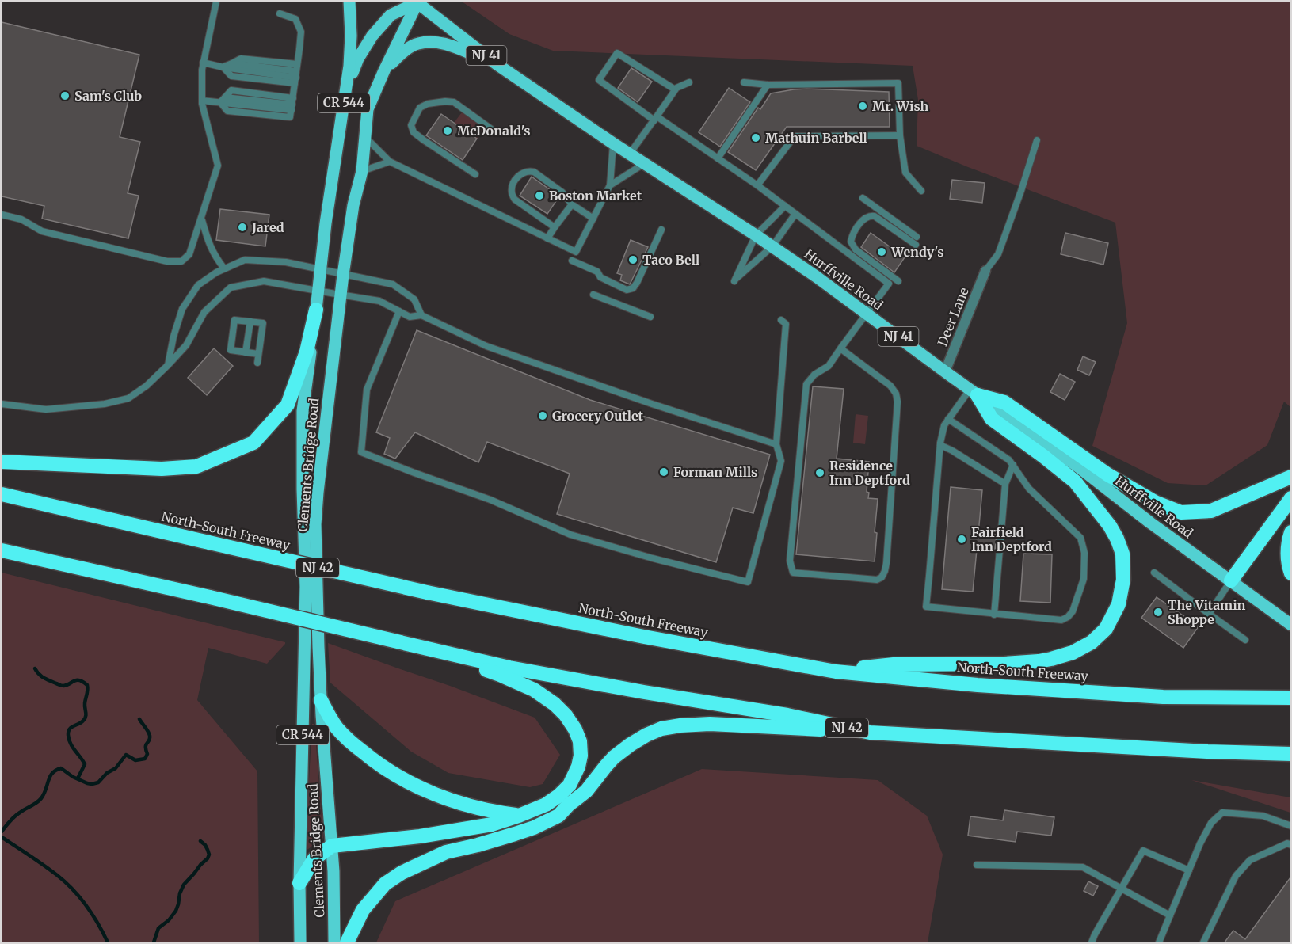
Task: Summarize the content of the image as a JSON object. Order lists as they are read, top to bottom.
{
  "streets": {
    "highway": ["North-South Freeway", "NJ 42"],
    "main road": [
      "NJ 41",
      "CR 544",
      "Hurffville Road",
      "Clements Bridge Road"
    ],
    "street": ["Deer Lane"]
  },
  "crossings": [
    ["Hurffville Road", "Deer Lane"],
    ["Hurffville Road", "Clements Bridge Road"]
  ],
  "places": [
    "Sam's Club",
    "Mr. Wish",
    "McDonald's",
    "Mathuin Barbell",
    "Boston Market",
    "Jared",
    "Wendy's",
    "Taco Bell",
    "Grocery Outlet",
    "Forman Mills",
    "Residence Inn Deptford",
    "Fairfield Inn Deptford",
    "The Vitamin Shoppe"
  ]
}
